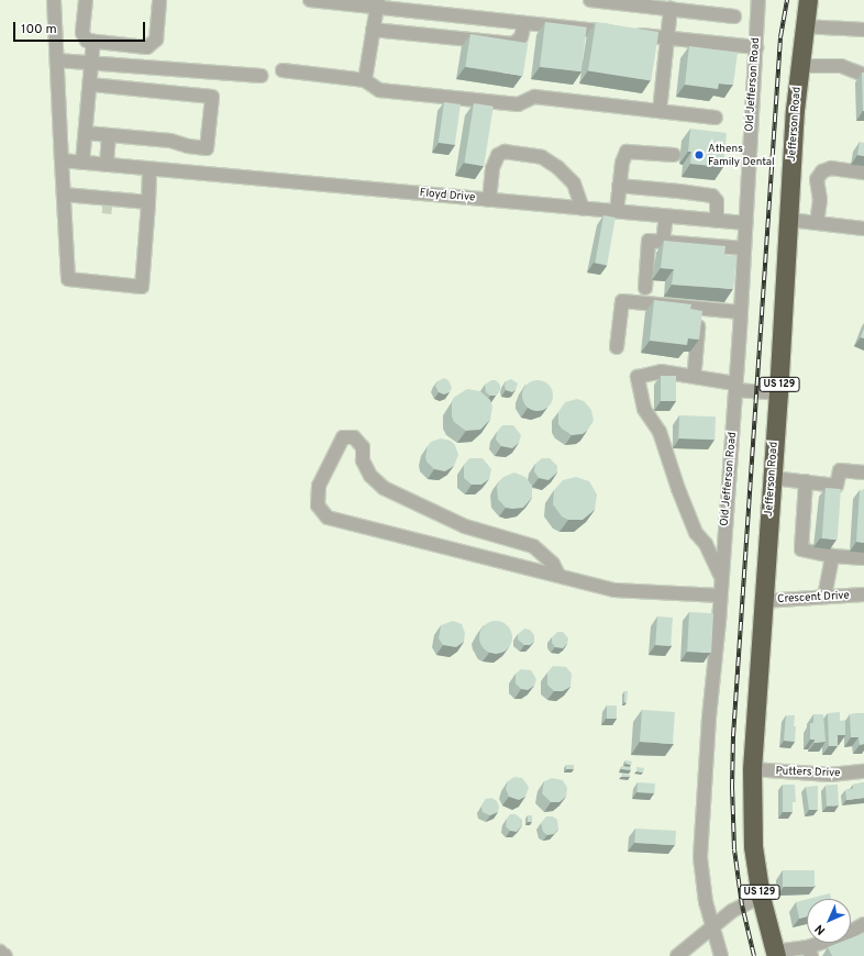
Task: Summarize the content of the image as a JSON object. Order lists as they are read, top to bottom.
{
  "streets": {
    "highway": ["Jefferson Road", "US 129"],
    "street": [
      "Old Jefferson Road",
      "Floyd Drive",
      "Crescent Drive",
      "Putters Drive"
    ]
  },
  "crossings": [
    ["Old Jefferson Road", "Floyd Drive"],
    ["Jefferson Road", "Crescent Drive"],
    ["Jefferson Road", "Putters Drive"]
  ],
  "places": ["Athens Family Dental"],
  "scale_bar": "100 m",
  "north": "bottom left"
}
